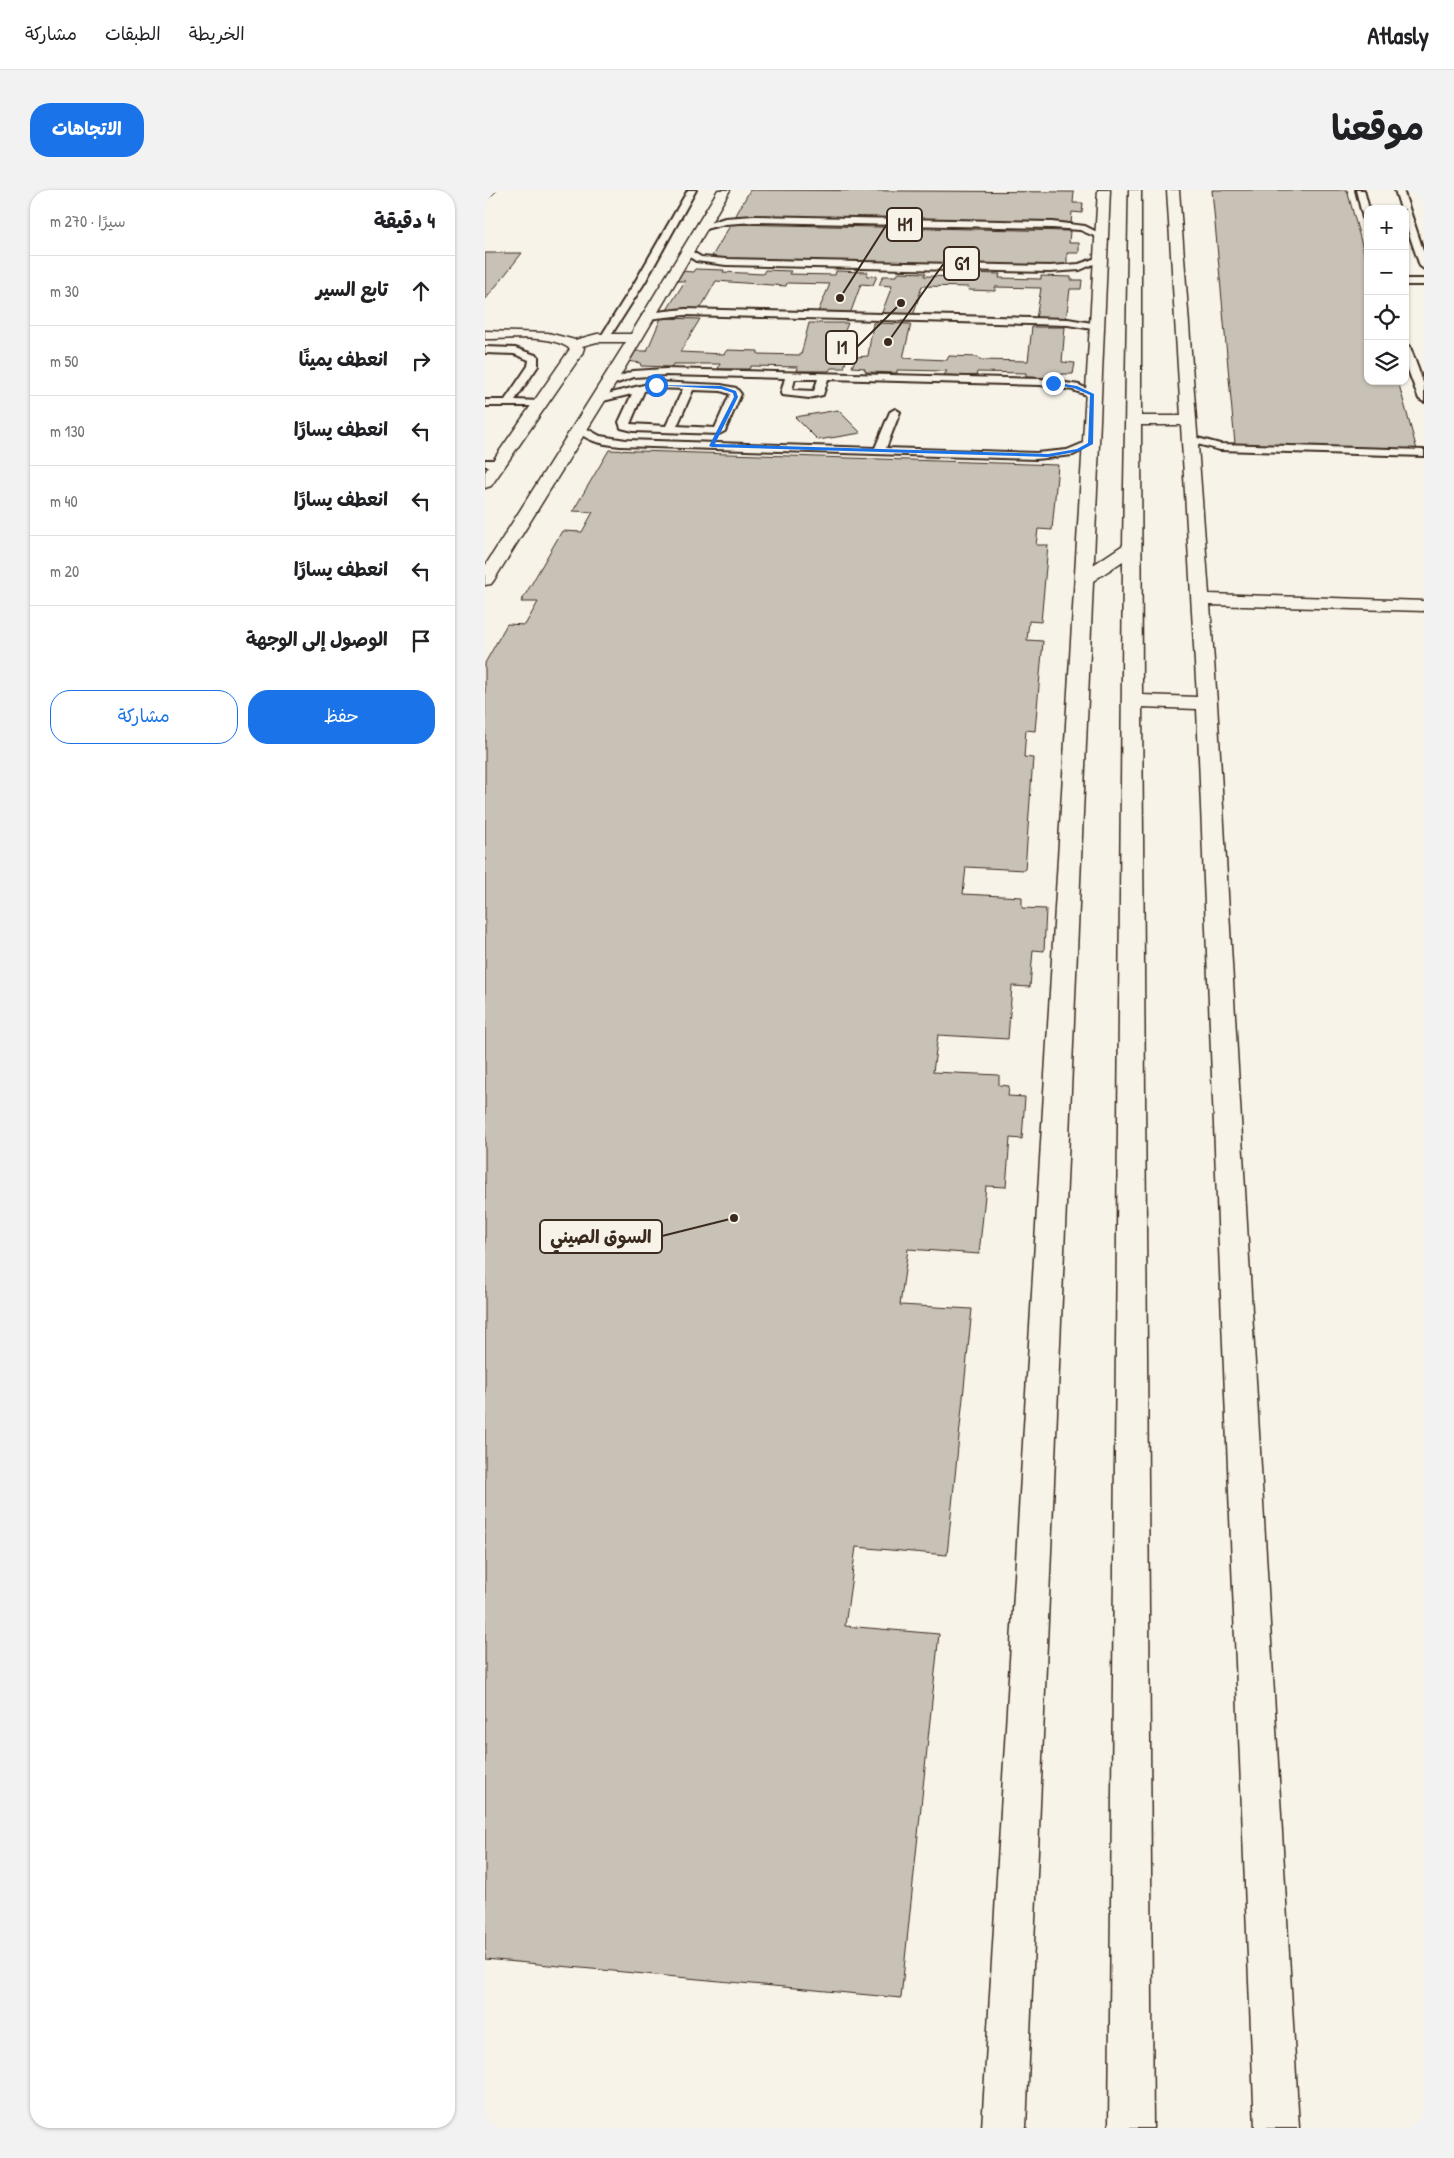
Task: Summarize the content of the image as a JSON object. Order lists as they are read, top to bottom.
{
  "places": [
    "H1",
    "I1",
    "G1",
    "السوق الصيني"
  ],
  "page": {
    "header": "Atlasly",
    "nav": ["الخريطة", "الطبقات", "مشاركة"],
    "title": "موقعنا",
    "buttons": [
      "الاتجاهات",
      ["حفظ", "مشاركة"]
    ],
    "heading": ["4 دقيقة", "سيرًا · 270 m"],
    "map_buttons": ["+", "−"],
    "list": [
      ["تابع السير", "30 m"],
      ["انعطف يمينًا", "50 m"],
      ["انعطف يسارًا", "130 m"],
      ["انعطف يسارًا", "40 m"],
      ["انعطف يسارًا", "20 m"],
      "الوصول إلى الوجهة"
    ]
  }
}
